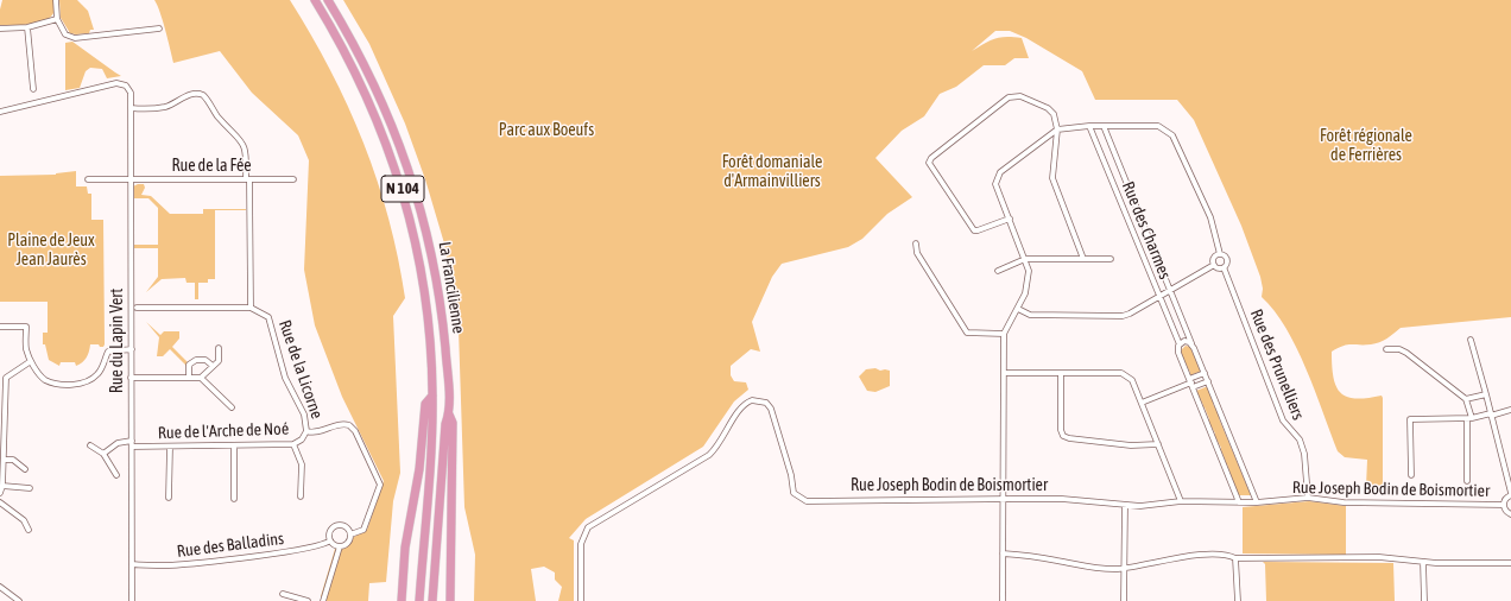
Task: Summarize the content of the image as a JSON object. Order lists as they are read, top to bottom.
{
  "streets": {
    "highway": ["N 104", "La Francilienne"],
    "street": [
      "Rue de la Fée",
      "Rue des Charmes",
      "Rue du Lapin Vert",
      "Rue des Prunelliers",
      "Rue de la Licorne",
      "Rue de l'Arche de Noé",
      "Rue Joseph Bodin de Boismortier",
      "Rue des Balladins"
    ]
  },
  "crossings": [
    ["Rue de la Fée", "Rue du Lapin Vert"],
    ["Rue des Charmes", "Rue Joseph Bodin de Boismortier"],
    ["Rue du Lapin Vert", "Rue de l'Arche de Noé"],
    ["Rue du Lapin Vert", "Rue des Balladins"],
    ["Rue des Prunelliers", "Rue Joseph Bodin de Boismortier"],
    ["Rue de la Licorne", "Rue de l'Arche de Noé"],
    ["Rue de l'Arche de Noé", "Rue des Balladins"]
  ],
  "parks": [
    "Parc aux Boeufs",
    "Forêt régionale de Ferrières",
    "Forêt domaniale d'Armainvilliers",
    "Plaine de Jeux Jean Jaurès"
  ]
}
